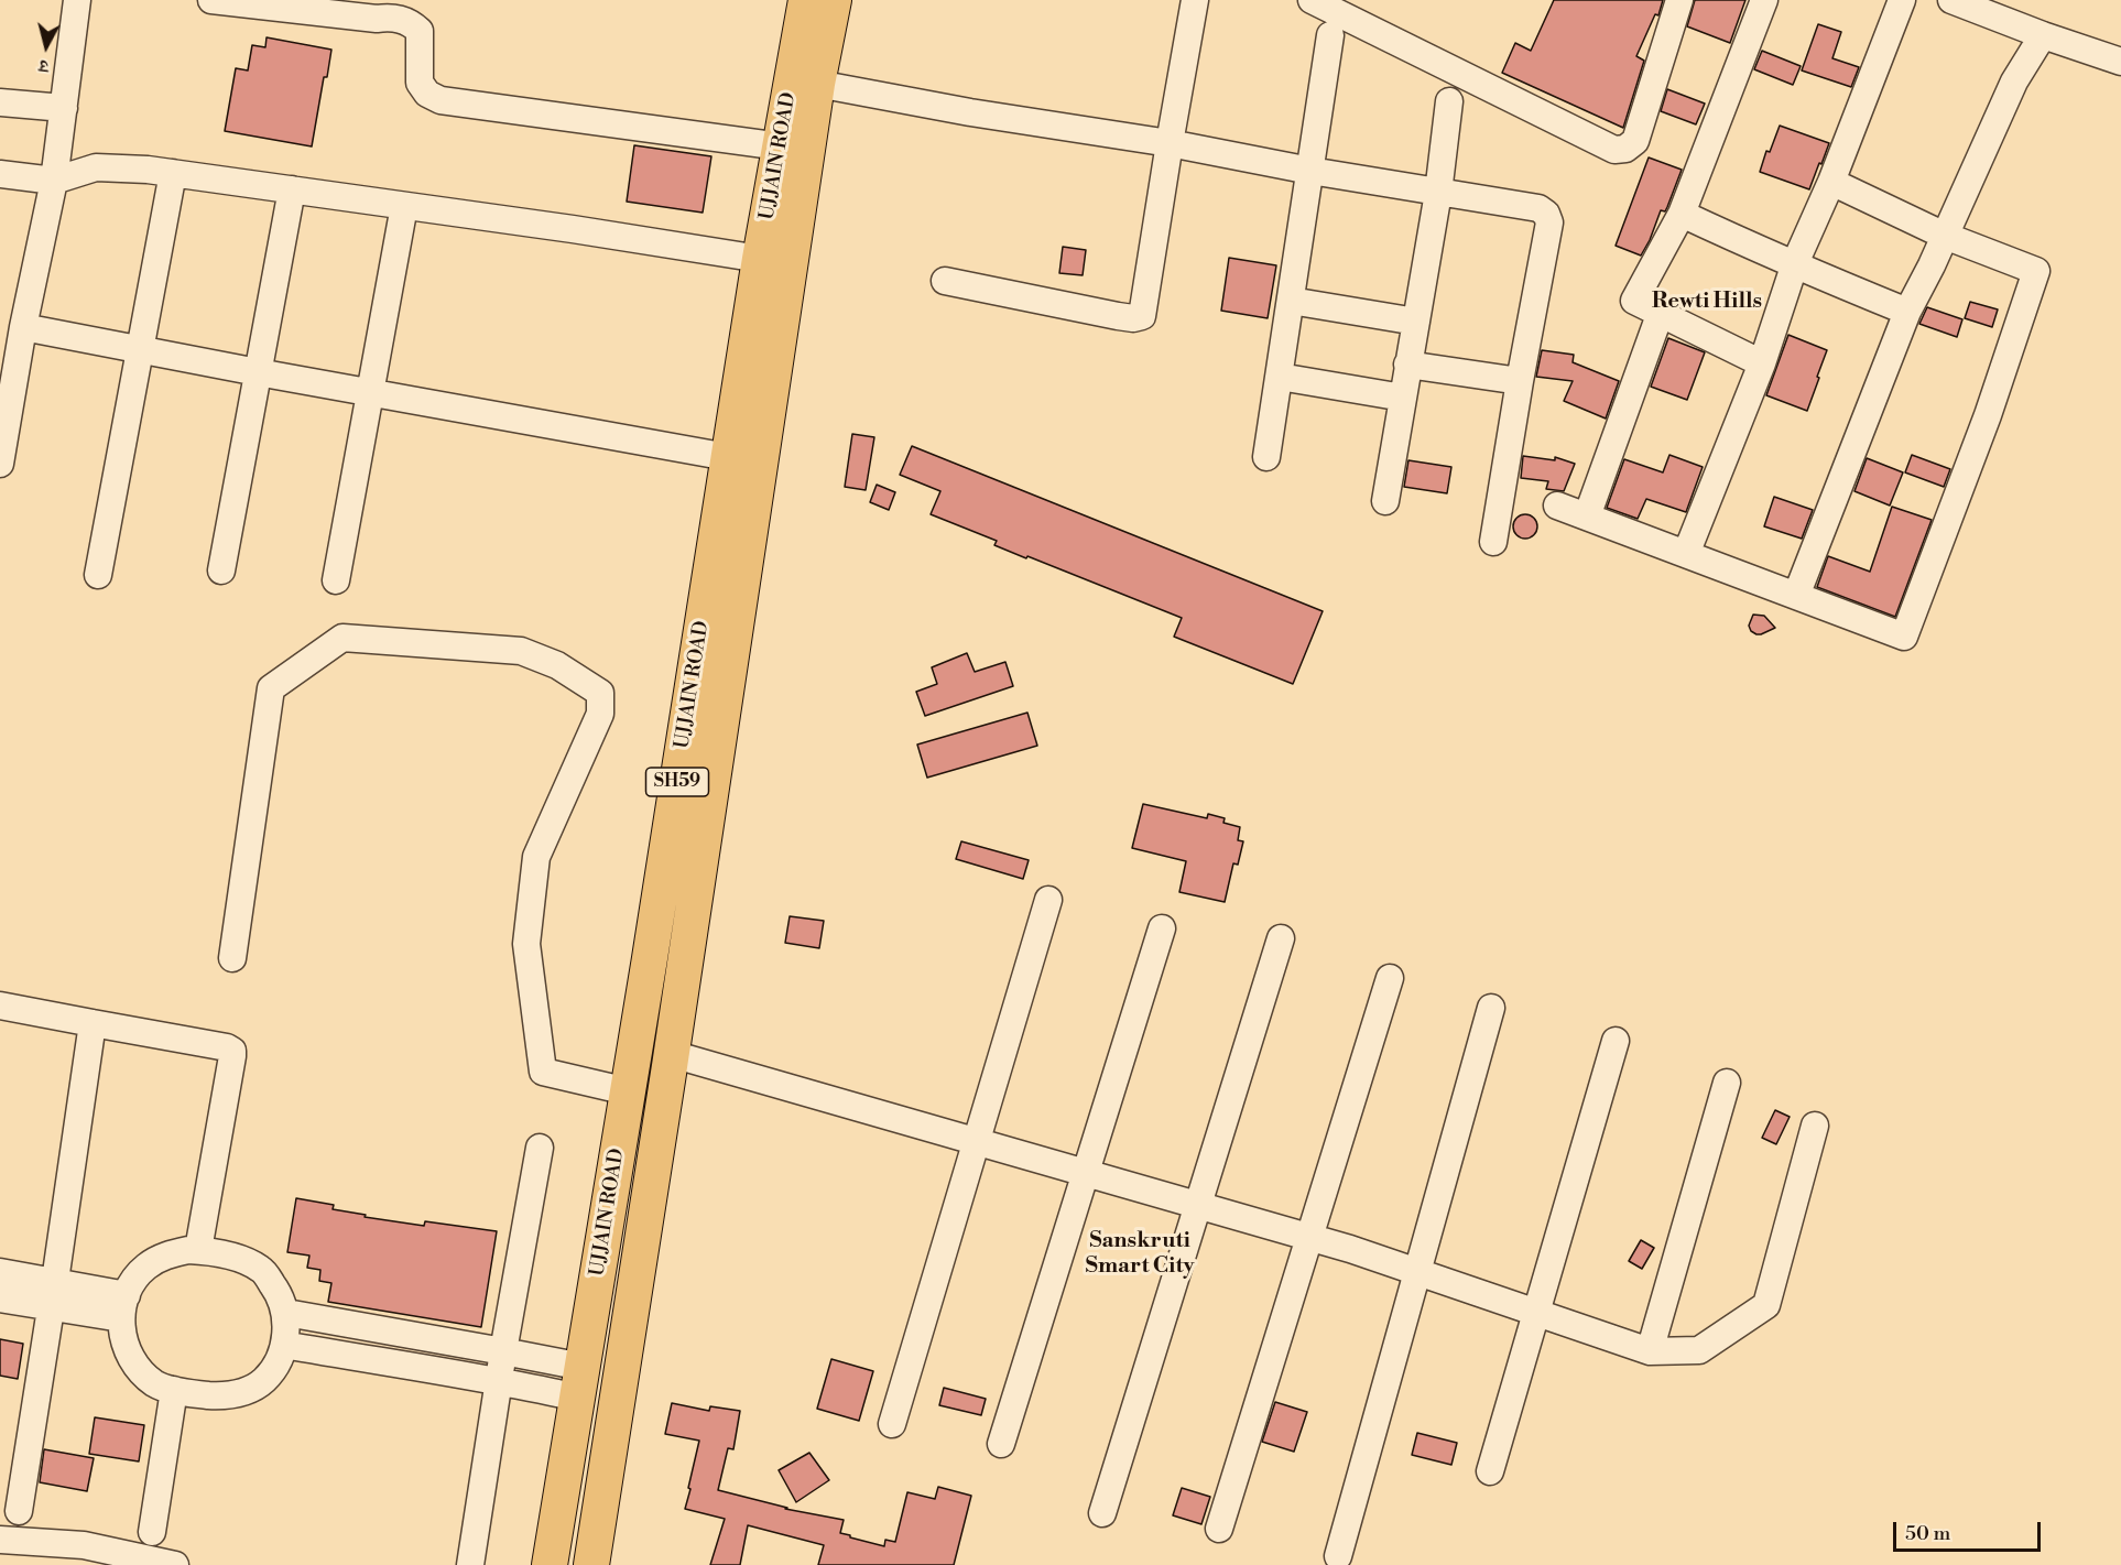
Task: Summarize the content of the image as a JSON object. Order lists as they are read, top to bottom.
{
  "streets": {
    "main road": ["UJJAIN ROAD", "SH59"]
  },
  "districts": ["Rewti Hills", "Sanskruti Smart City"],
  "scale_bar": "50 m",
  "north": "bottom"
}
